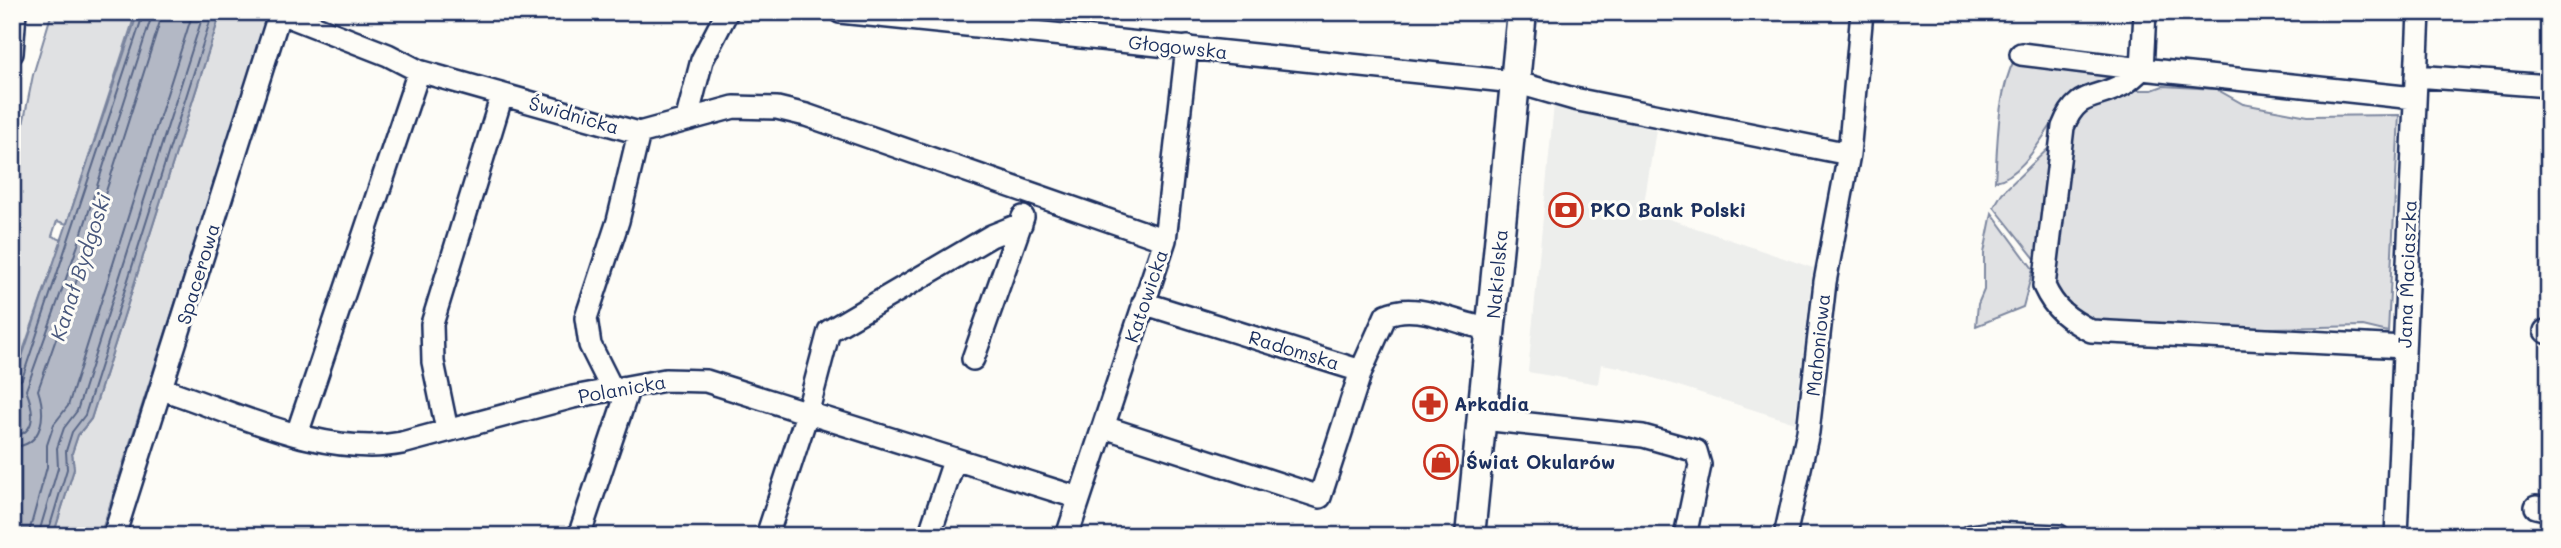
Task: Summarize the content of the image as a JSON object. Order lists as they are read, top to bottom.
{
  "streets": {
    "main road": ["Nakielska"],
    "street": [
      "Głogowska",
      "Świdnicka",
      "Spacerowa",
      "Jana Maciaszka",
      "Katowicka",
      "Mahoniowa",
      "Radomska",
      "Polanicka"
    ]
  },
  "crossings": [
    ["Głogowska", "Nakielska"],
    ["Głogowska", "Katowicka"],
    ["Głogowska", "Mahoniowa"],
    ["Świdnicka", "Spacerowa"],
    ["Świdnicka", "Katowicka"],
    ["Spacerowa", "Polanicka"],
    ["Nakielska", "Radomska"],
    ["Katowicka", "Radomska"],
    ["Katowicka", "Polanicka"]
  ],
  "water": ["Kanał Bydgoski"],
  "places": {
    "bank": ["PKO Bank Polski"],
    "pharmacy": ["Arkadia"],
    "shop": ["Świat Okularów"]
  }
}
